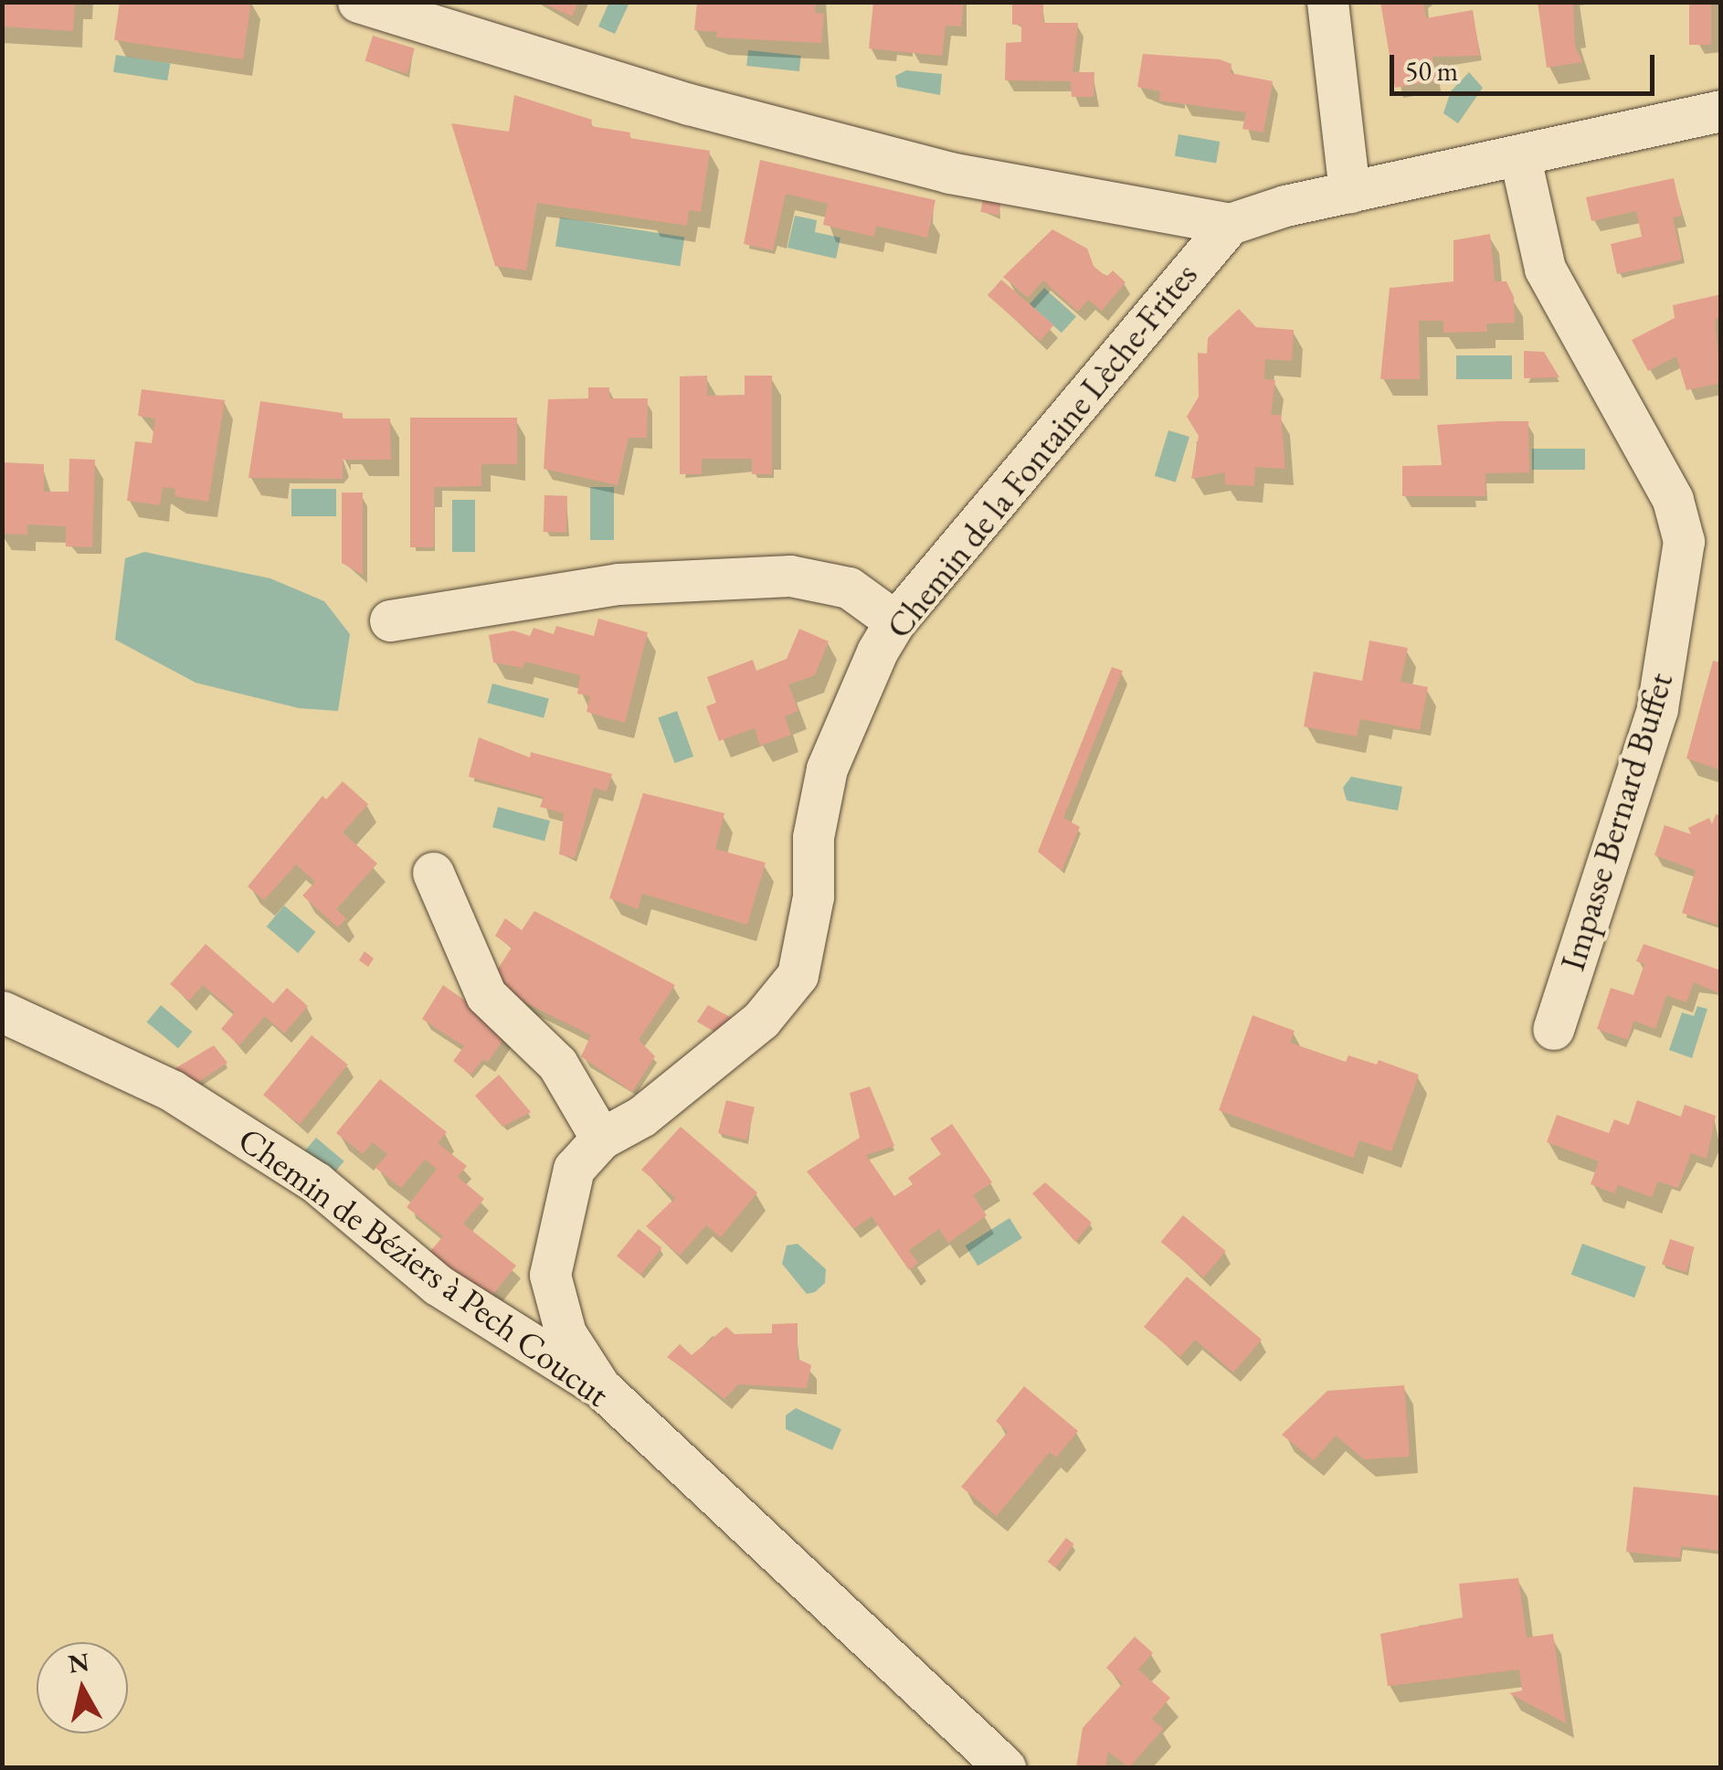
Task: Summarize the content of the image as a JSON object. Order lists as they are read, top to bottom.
{
  "streets": {
    "street": ["Chemin de la Fontaine Lèche-Frites", "Impasse Bernard Buffet", "Chemin de Béziers à Pech Coucut"]
  },
  "crossings": [
    ["Chemin de la Fontaine Lèche-Frites", "Impasse Bernard Buffet"],
    ["Chemin de la Fontaine Lèche-Frites", "Chemin de Béziers à Pech Coucut"]
  ],
  "scale_bar": "50 m",
  "north": "top"
}
